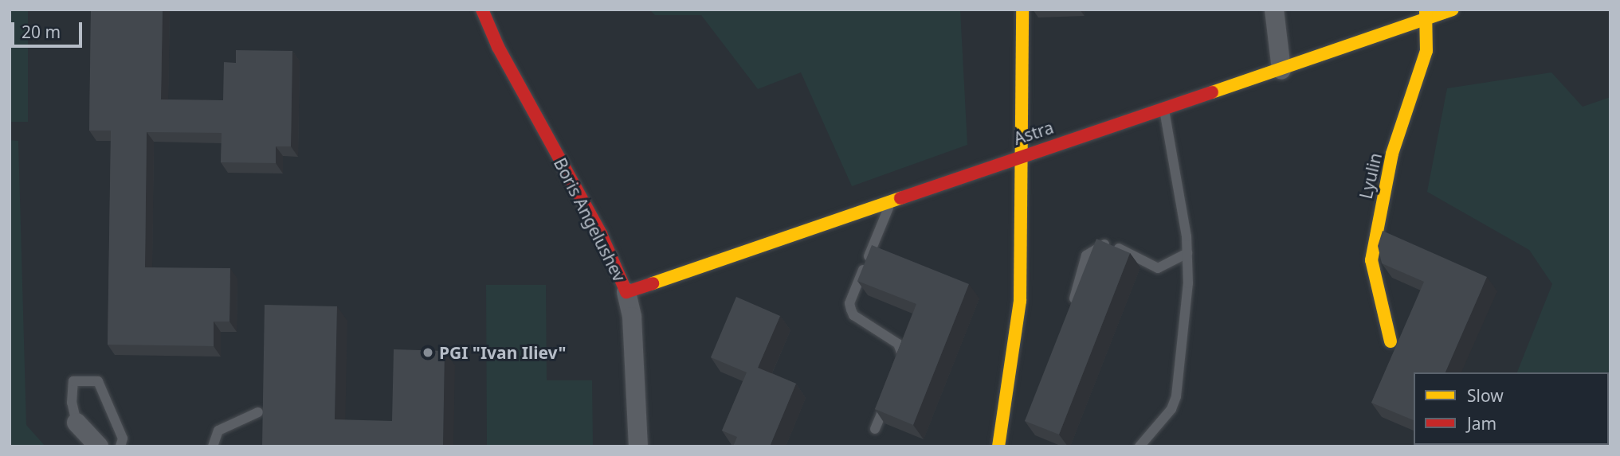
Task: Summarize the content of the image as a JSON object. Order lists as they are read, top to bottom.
{
  "streets": {
    "street": ["Astra", "Lyulin", "Boris Angelushev"]
  },
  "crossings": [
    ["Astra", "Lyulin"],
    ["Astra", "Boris Angelushev"]
  ],
  "places": ["PGI \"Ivan Iliev\""],
  "legend": ["Slow", "Jam"],
  "scale_bar": "20 m"
}
